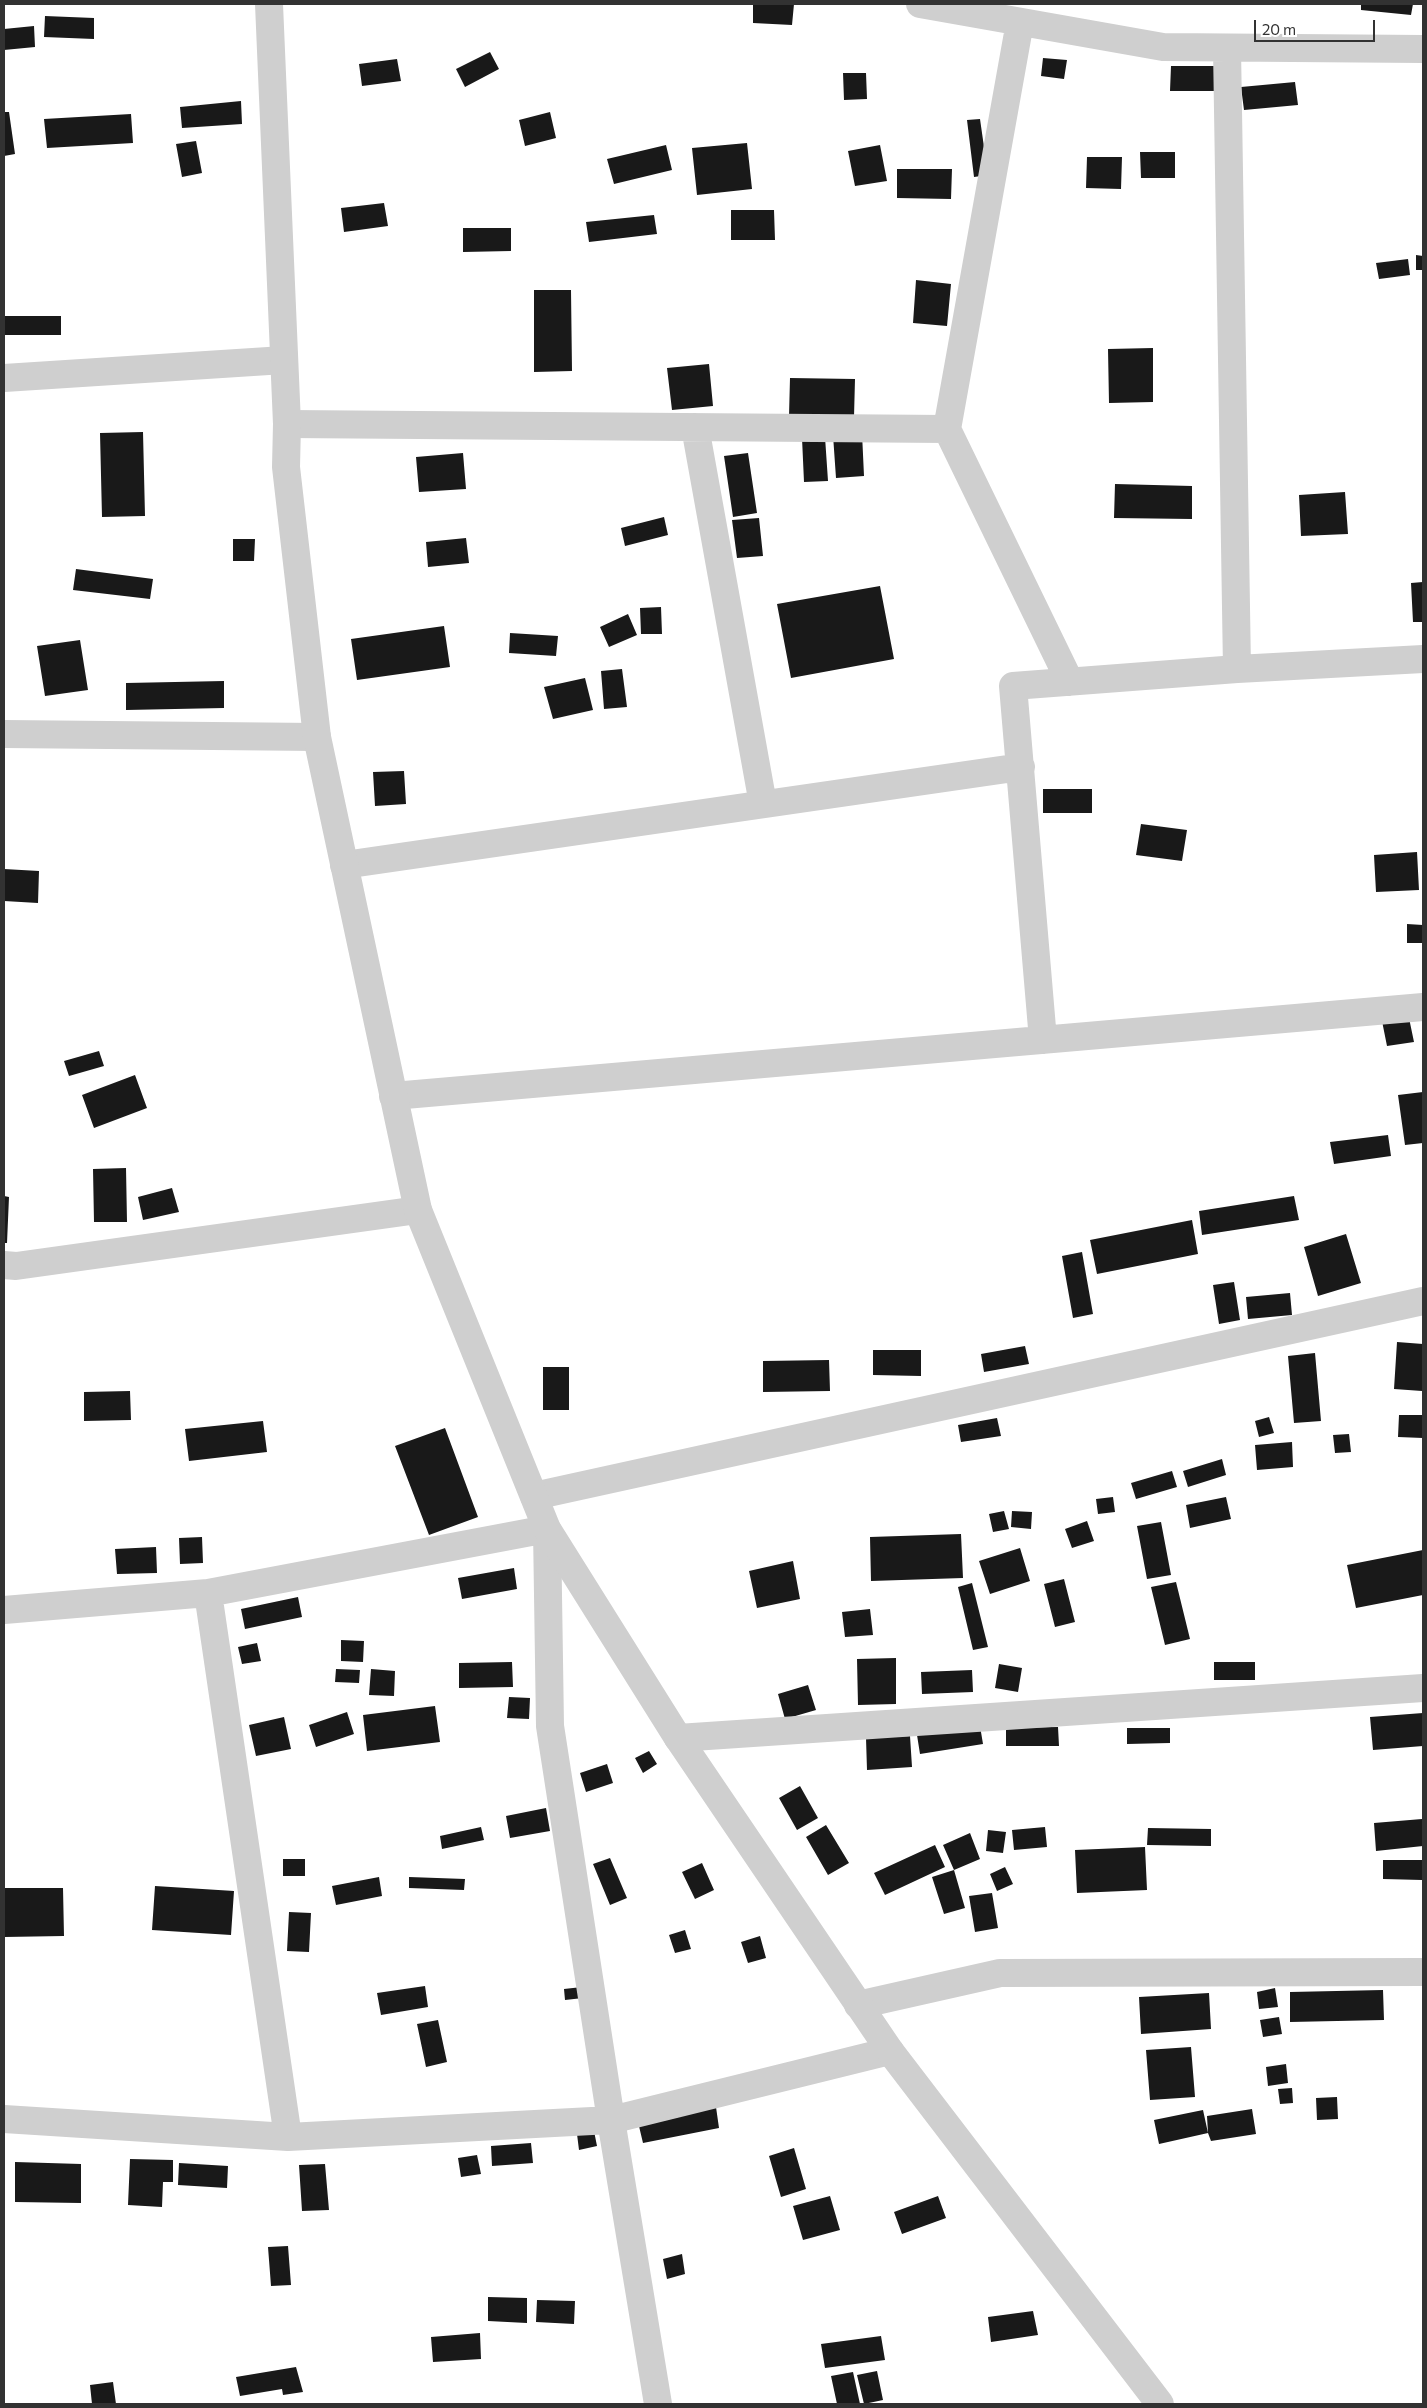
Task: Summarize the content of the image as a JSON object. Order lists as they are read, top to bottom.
{
  "scale_bar": "20 m"
}
